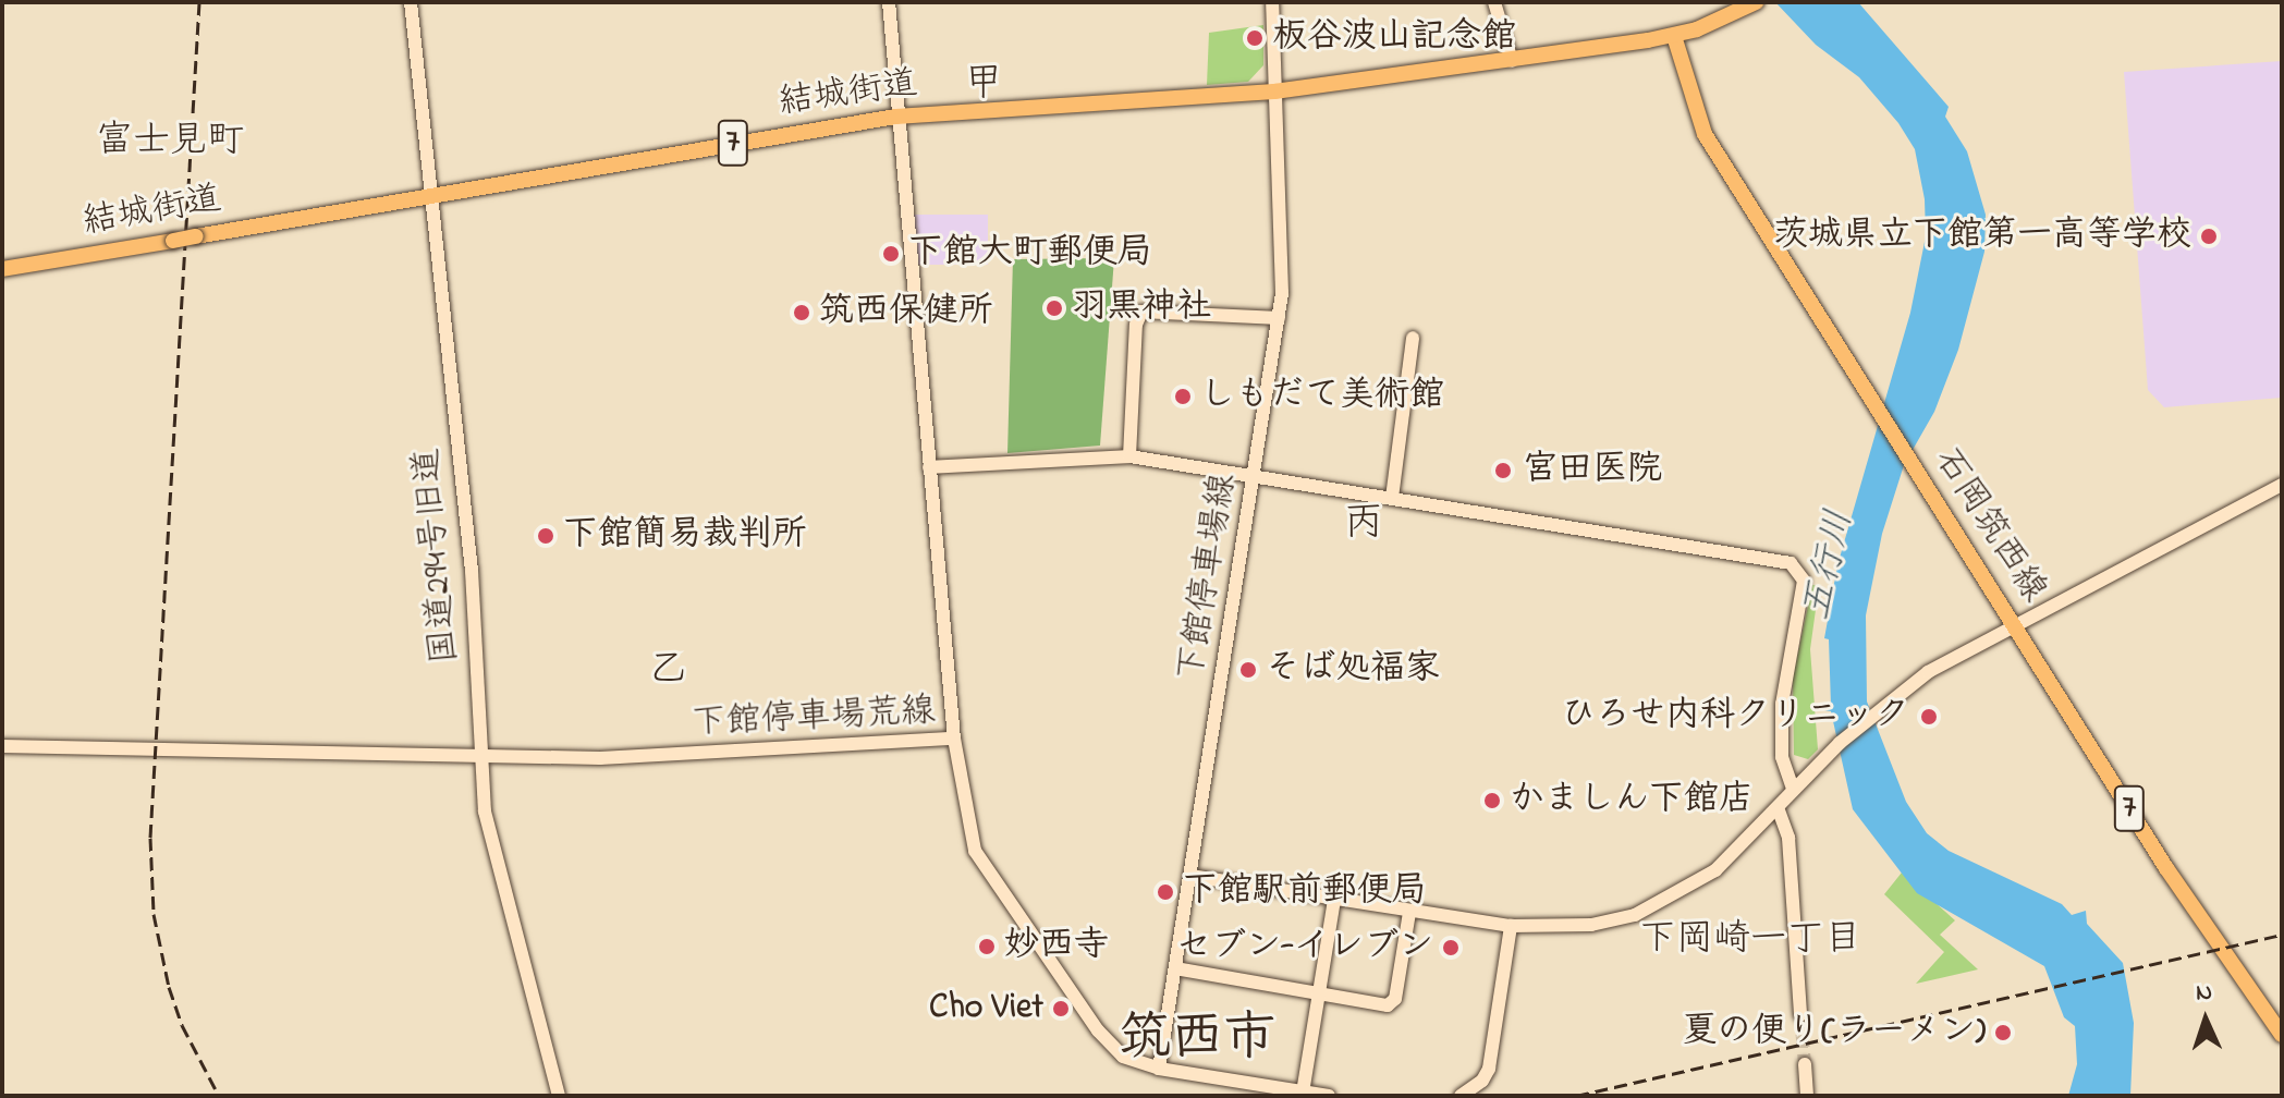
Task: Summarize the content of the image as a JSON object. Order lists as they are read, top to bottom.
{
  "streets": {
    "main road": ["結城街道", "7", "石岡筑西線"],
    "street": ["国道294号旧道", "下館停車場線", "下館停車場荒線"]
  },
  "crossings": [
    ["結城街道", "石岡筑西線"],
    ["結城街道", "国道294号旧道"],
    ["結城街道", "下館停車場線"],
    ["国道294号旧道", "下館停車場荒線"],
    ["下館停車場線", "下館停車場荒線"]
  ],
  "districts": [
    "甲",
    "富士見町",
    "丙",
    "乙",
    "下岡崎一丁目",
    "筑西市"
  ],
  "water": ["五行川"],
  "places": [
    "板谷波山記念館",
    "茨城県立下館第一高等学校",
    "下館大町郵便局",
    "羽黒神社",
    "筑西保健所",
    "しもだて美術館",
    "宮田医院",
    "下館簡易裁判所",
    "そば処福家",
    "ひろせ内科クリニック",
    "かましん下館店",
    "下館駅前郵便局",
    "妙西寺",
    "セブン-イレブン",
    "Cho Viet",
    "夏の便り(ラーメン)"
  ],
  "north": "top"
}
